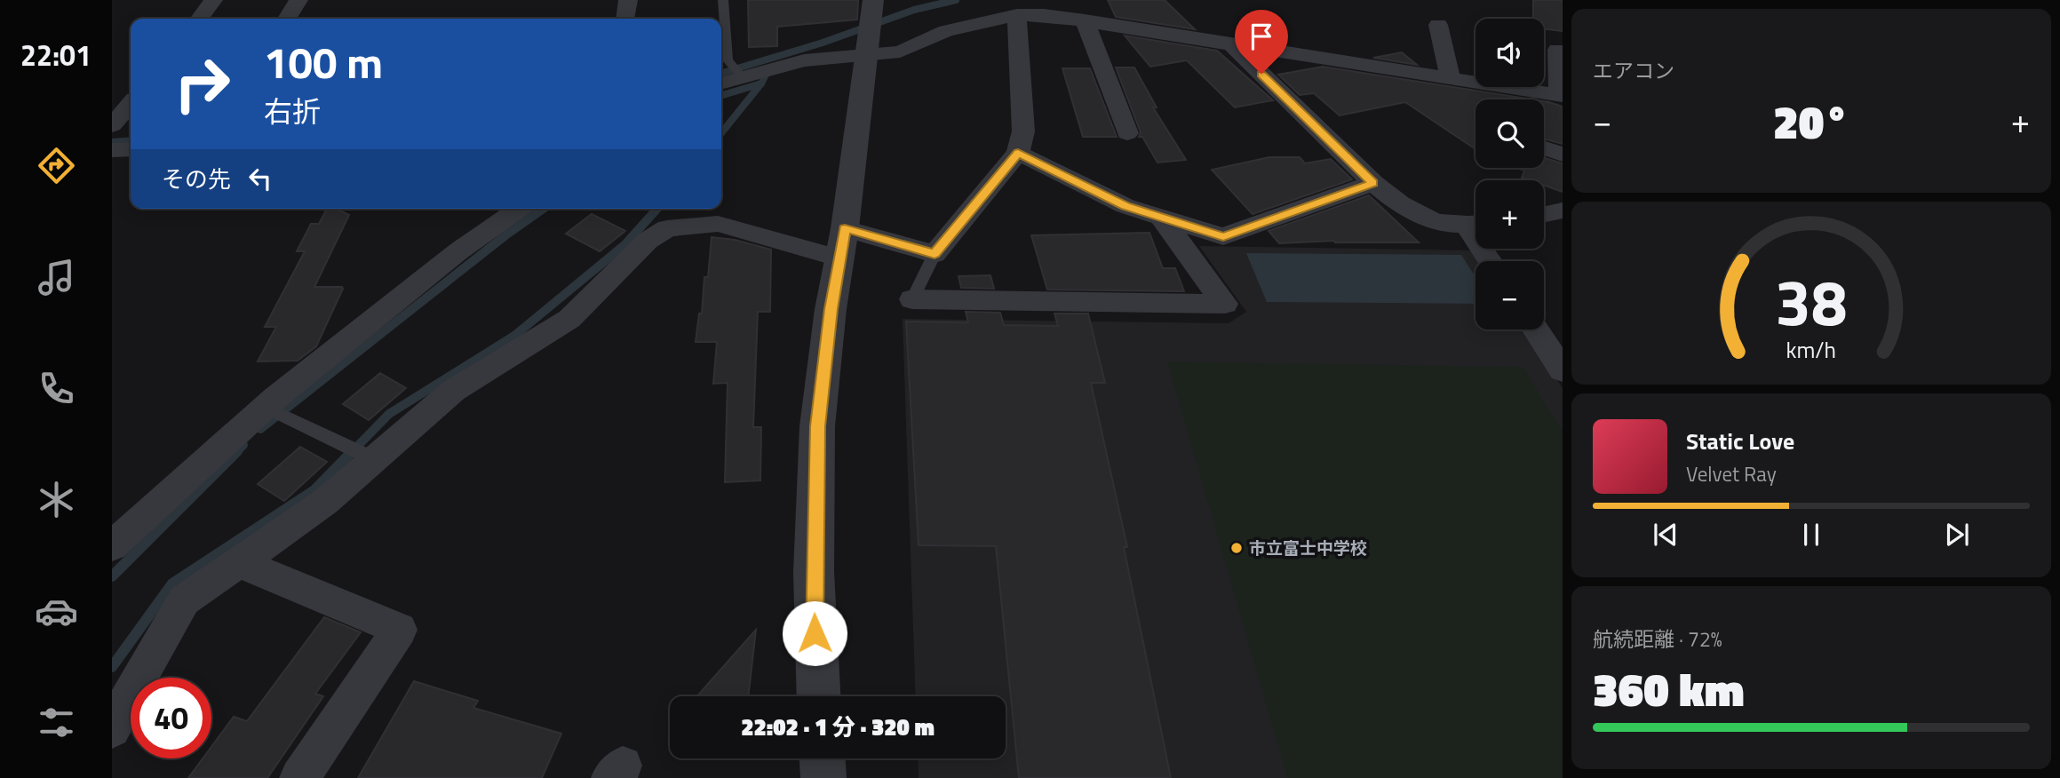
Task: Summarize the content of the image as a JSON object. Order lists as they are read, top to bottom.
{
  "places": ["市立富士中学校"],
  "page": {
    "tabs": "22:01",
    "tile": [
      "エアコン",
      ["航続距離 · 72%", "360 km"]
    ],
    "map_buttons": ["+", "−"],
    "turn": ["100 m", "右折"],
    "heat": ["−", "20°", "+"],
    "then": "その先",
    "song": ["Static Love", "Velvet Ray"],
    "limit": "40",
    "trip": "22:02 · 1 分 · 320 m",
    "gauge": ["38", "km/h"]
  }
}
